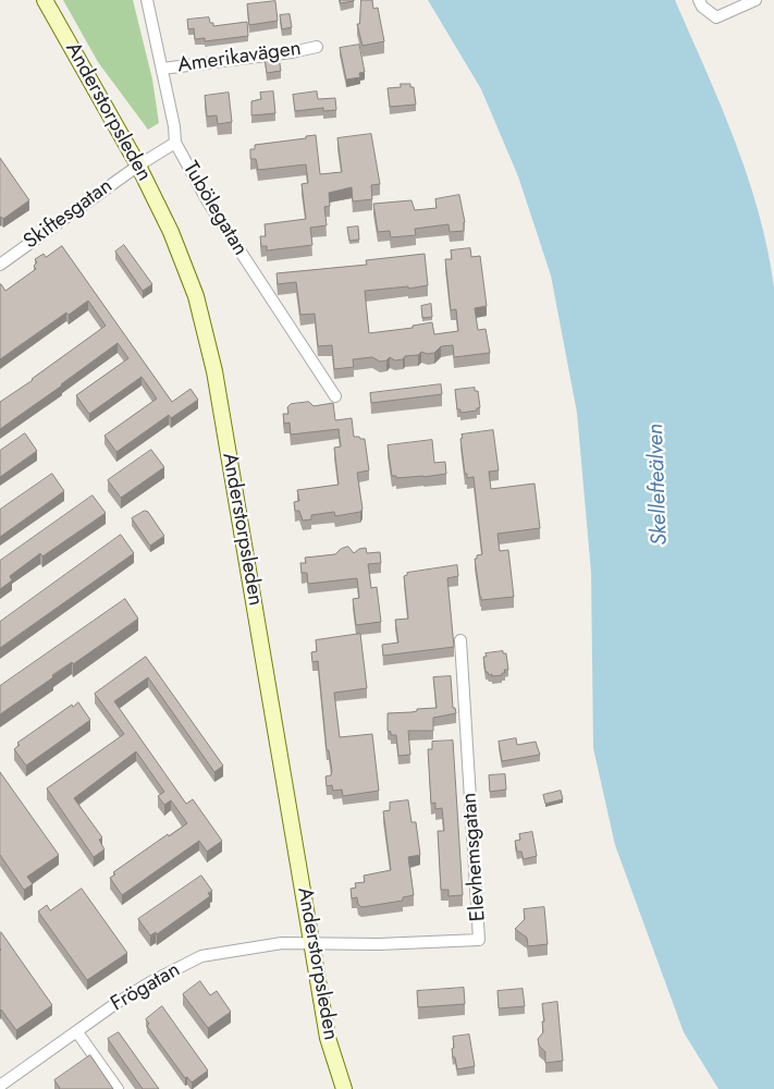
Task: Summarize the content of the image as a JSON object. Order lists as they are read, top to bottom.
{
  "streets": {
    "main road": ["Anderstorpsleden"],
    "street": [
      "Amerikavägen",
      "Tubölegatan",
      "Skiftesgatan",
      "Elevhemsgatan",
      "Frögatan"
    ]
  },
  "crossings": [
    ["Amerikavägen", "Tubölegatan"],
    ["Anderstorpsleden", "Skiftesgatan"],
    ["Anderstorpsleden", "Elevhemsgatan"],
    ["Anderstorpsleden", "Frögatan"],
    ["Tubölegatan", "Skiftesgatan"],
    ["Elevhemsgatan", "Frögatan"]
  ],
  "water": ["Skellefteälven"]
}
